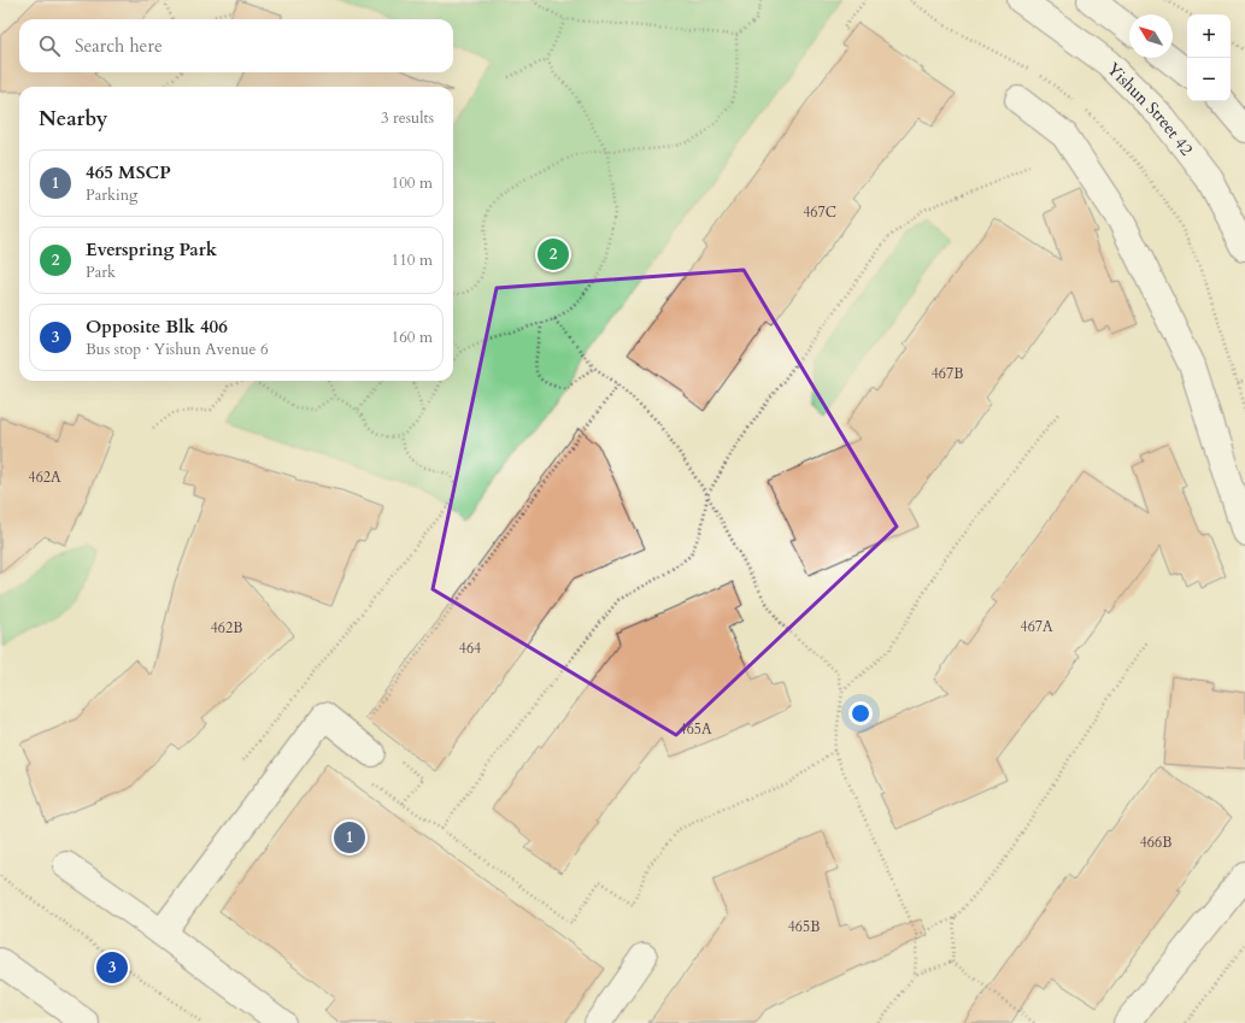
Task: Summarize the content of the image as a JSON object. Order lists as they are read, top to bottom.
{
  "streets": {
    "street": ["Yishun Street 42"]
  },
  "house_numbers": [
    "467C",
    "467B",
    "462A",
    "467A",
    "462B",
    "464",
    "465A",
    "466B",
    "465B"
  ],
  "north": "top left",
  "page": {
    "map_buttons": ["+", "−"],
    "search": "Search here",
    "heading": ["Nearby", "3 results"],
    "list": [
      {
        "mark": "1",
        "name": "465 MSCP",
        "note": "Parking",
        "value": "100 m"
      },
      {
        "mark": "2",
        "name": "Everspring Park",
        "note": "Park",
        "value": "110 m"
      },
      {
        "mark": "3",
        "name": "Opposite Blk 406",
        "note": "Bus stop · Yishun Avenue 6",
        "value": "160 m"
      }
    ],
    "pins": ["2", "1", "3"]
  }
}
